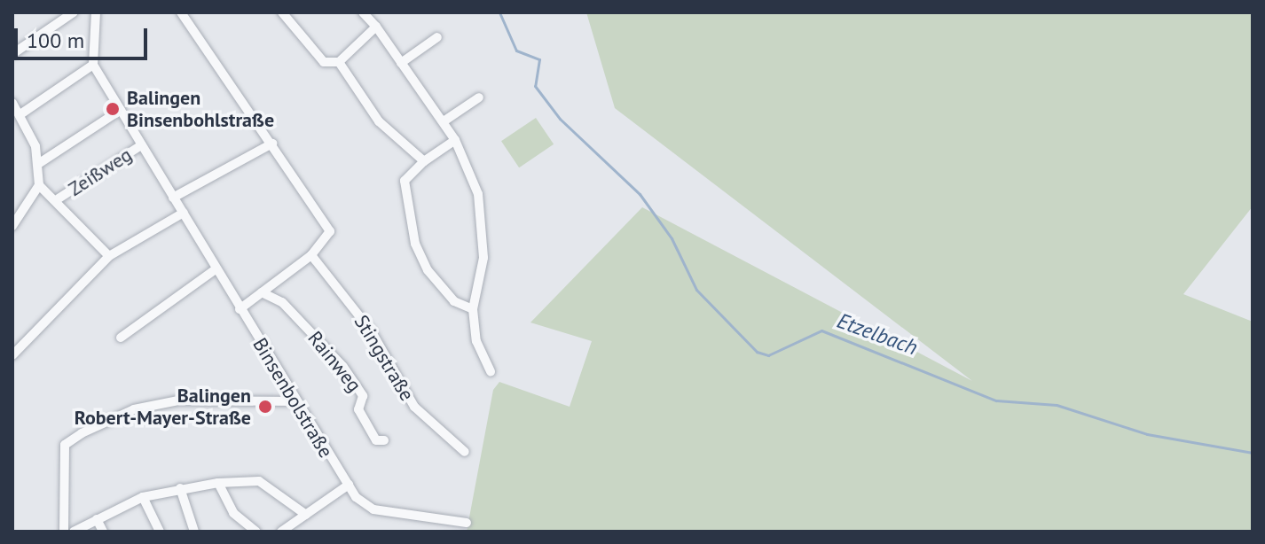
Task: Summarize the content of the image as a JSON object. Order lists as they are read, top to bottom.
{
  "streets": {
    "street": [
      "Zeißweg",
      "Stingstraße",
      "Rainweg",
      "Binsenbolstraße"
    ]
  },
  "crossings": [
    ["Zeißweg", "Binsenbolstraße"]
  ],
  "water": ["Etzelbach"],
  "places": ["Balingen Binsenbohlstraße", "Balingen Robert-Mayer-Straße"],
  "scale_bar": "100 m"
}
